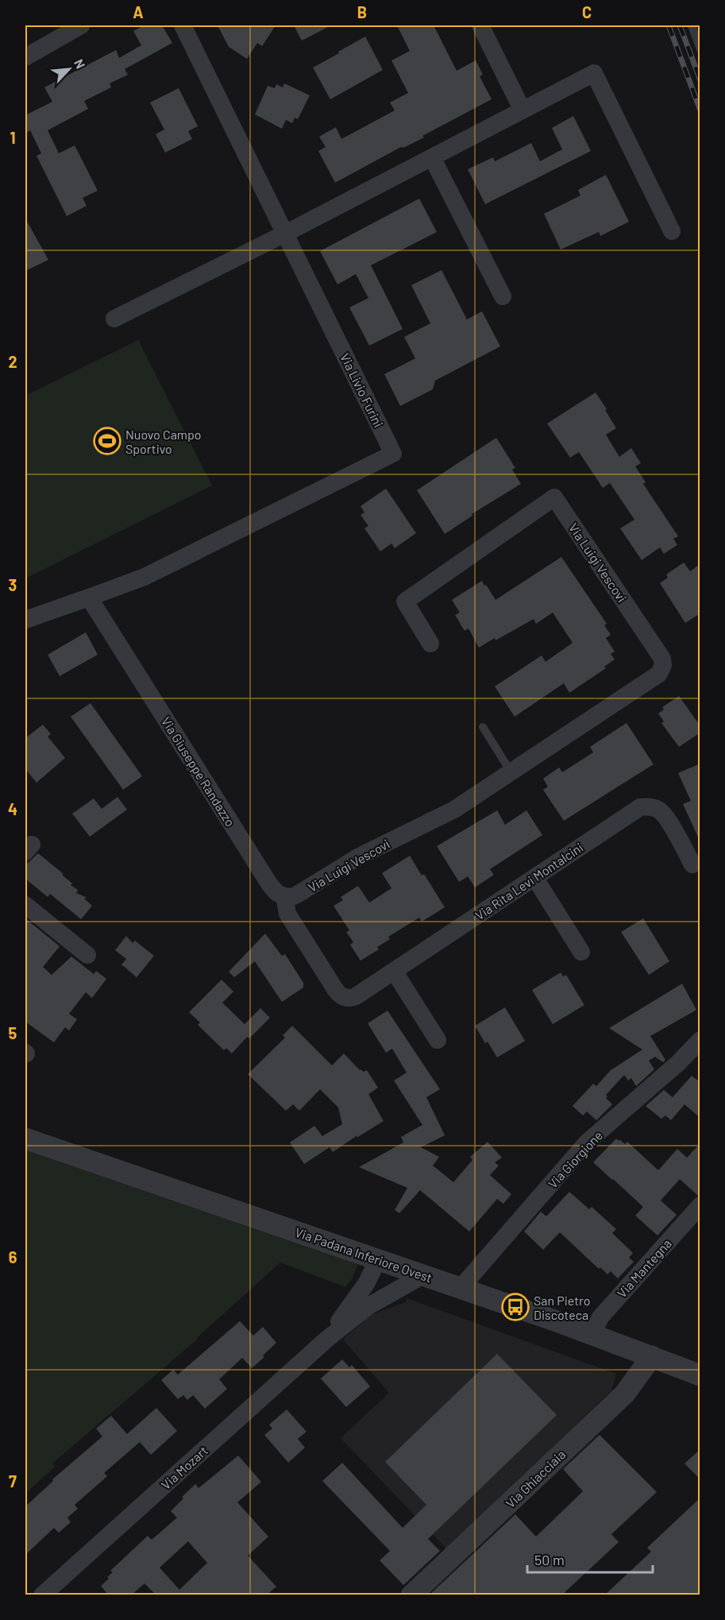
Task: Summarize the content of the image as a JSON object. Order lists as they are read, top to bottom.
{
  "streets": {
    "street": [
      "Via Livio Furini",
      "Via Luigi Vescovi",
      "Via Giuseppe Randazzo",
      "Via Rita Levi Montalcini",
      "Via Giorgione",
      "Via Padana Inferiore Ovest",
      "Via Mantegna",
      "Via Mozart",
      "Via Ghiacciaia"
    ]
  },
  "crossings": [
    ["Via Livio Furini", "Via Giuseppe Randazzo"],
    ["Via Luigi Vescovi", "Via Giuseppe Randazzo"],
    ["Via Luigi Vescovi", "Via Rita Levi Montalcini"],
    ["Via Giuseppe Randazzo", "Via Rita Levi Montalcini"],
    ["Via Giorgione", "Via Padana Inferiore Ovest"],
    ["Via Padana Inferiore Ovest", "Via Mantegna"],
    ["Via Padana Inferiore Ovest", "Via Mozart"],
    ["Via Padana Inferiore Ovest", "Via Ghiacciaia"]
  ],
  "places": {
    "sports": ["Nuovo Campo Sportivo"],
    "bus stop": ["San Pietro Discoteca"]
  },
  "scale_bar": "50 m",
  "north": "top right",
  "grid": {
    "columns": ["A", "B", "C"],
    "rows": [
      "1",
      "2",
      "3",
      "4",
      "5",
      "6",
      "7"
    ]
  }
}
